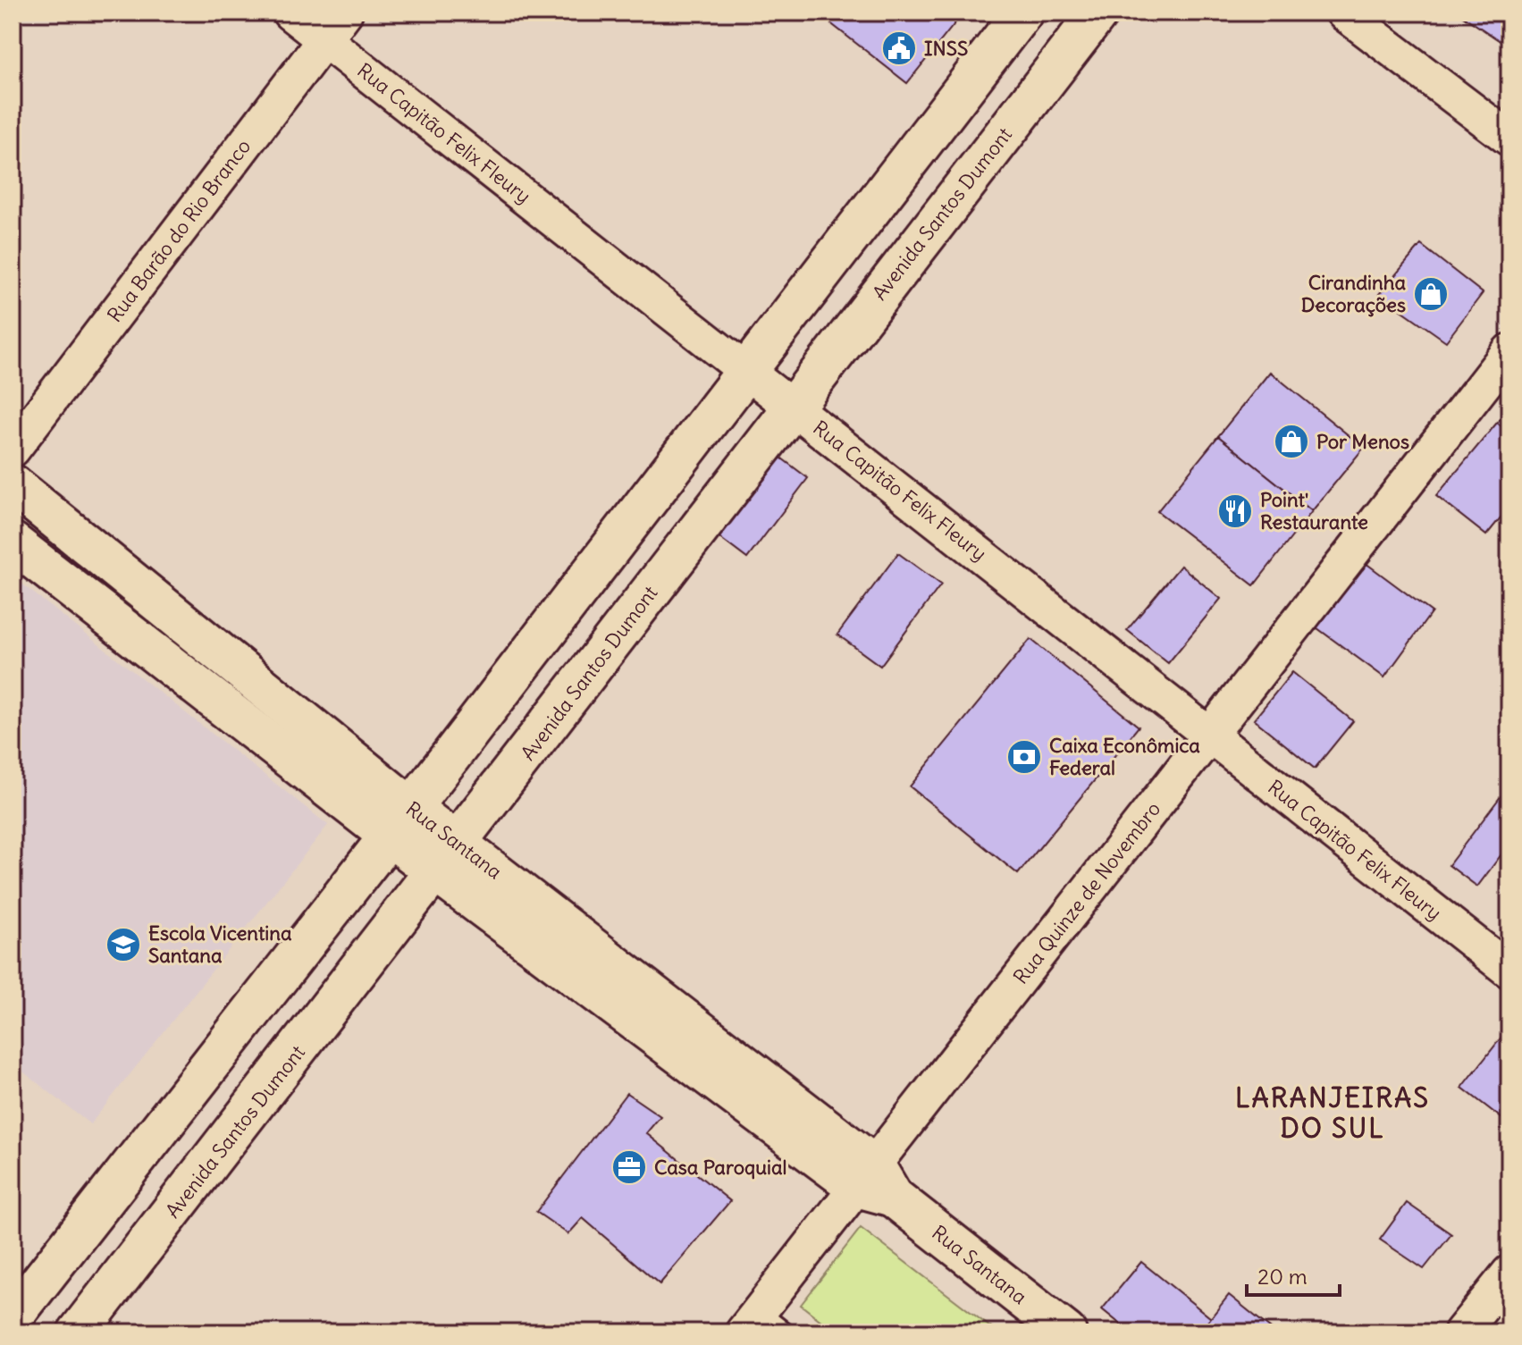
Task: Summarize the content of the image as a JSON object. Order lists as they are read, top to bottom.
{
  "streets": {
    "main road": ["Avenida Santos Dumont", "Rua Santana"],
    "street": ["Rua Capitão Felix Fleury", "Rua Barão do Rio Branco", "Rua Quinze de Novembro"]
  },
  "crossings": [
    ["Rua Capitão Felix Fleury", "Avenida Santos Dumont"],
    ["Rua Capitão Felix Fleury", "Rua Barão do Rio Branco"],
    ["Rua Capitão Felix Fleury", "Rua Quinze de Novembro"],
    ["Avenida Santos Dumont", "Rua Santana"],
    ["Rua Santana", "Rua Quinze de Novembro"]
  ],
  "districts": ["LARANJEIRAS DO SUL"],
  "places": {
    "public building": ["INSS"],
    "shop": ["Cirandinha Decorações", "Por Menos"],
    "restaurant": ["Point' Restaurante"],
    "bank": ["Caixa Econômica Federal"],
    "school or university": ["Escola Vicentina Santana"],
    "office": ["Casa Paroquial"]
  },
  "scale_bar": "20 m"
}
